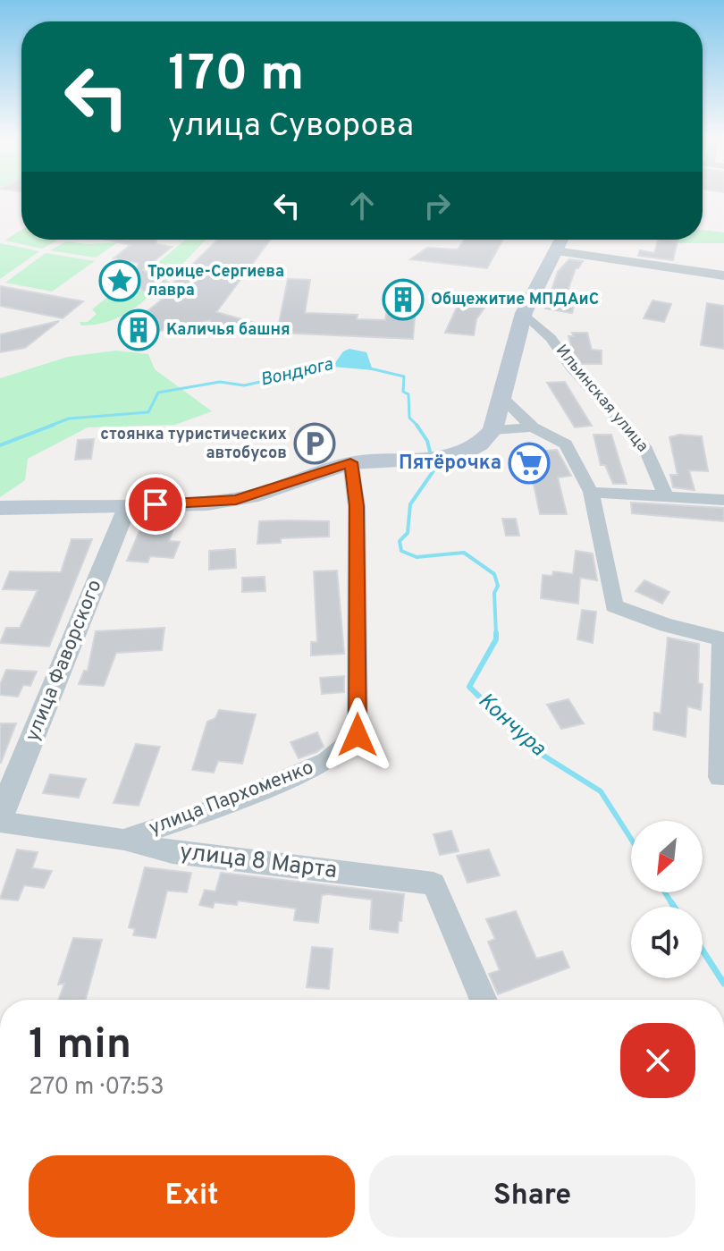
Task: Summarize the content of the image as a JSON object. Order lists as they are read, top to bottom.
{
  "streets": {
    "street": [
      "Ильинская улица",
      "улица Фаворского",
      "улица Пархоменко",
      "улица 8 Марта"
    ]
  },
  "crossings": [
    ["улица Пархоменко", "улица 8 Марта"]
  ],
  "water": ["Вондюга", "Кончура"],
  "places": {
    "place": ["Троице-Сергиева лавра"],
    "building": ["Общежитие МПДАиС", "Каличья башня"],
    "parking": ["стоянка туристических автобусов"],
    "supermarket": ["Пятёрочка"]
  },
  "north": "bottom left",
  "page": {
    "turn": ["170 m", "улица Суворова"],
    "heading": ["1 min", "270 m · 07:53"],
    "buttons": ["Exit", "Share"]
  }
}
